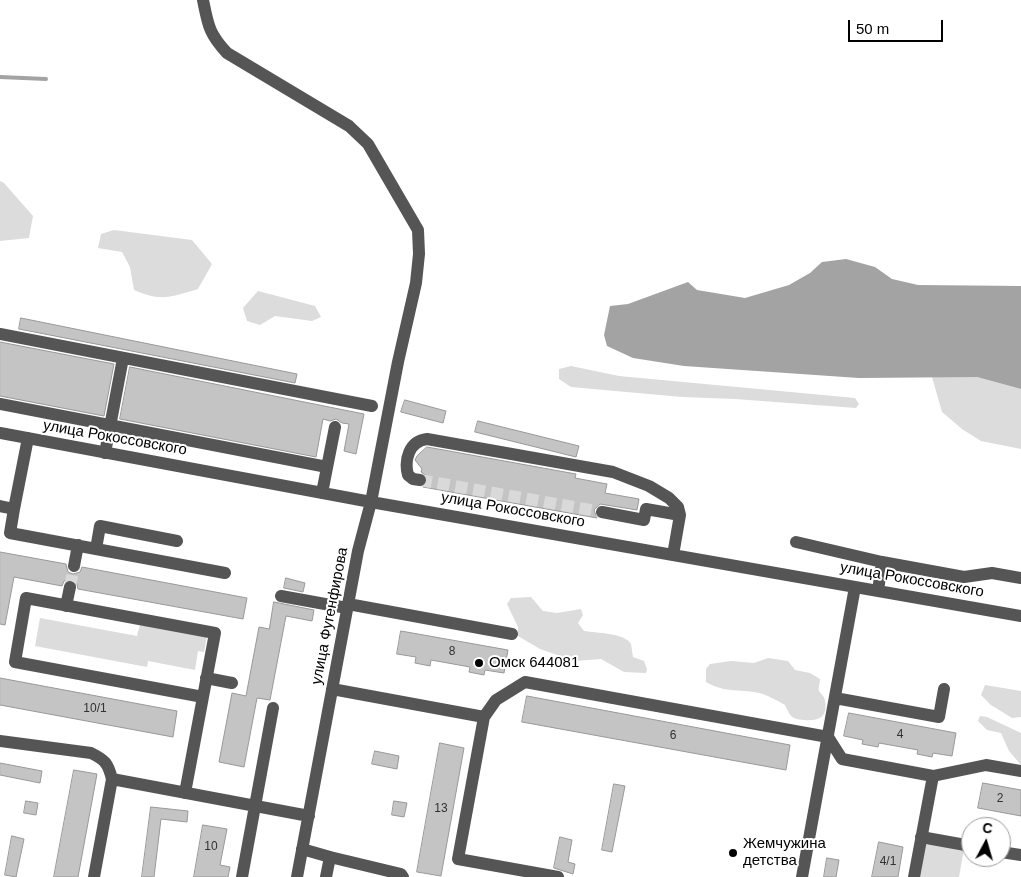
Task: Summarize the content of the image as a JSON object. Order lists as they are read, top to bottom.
{
  "streets": {
    "street": ["улица Рокоссовского", "улица Фугенфирова"]
  },
  "crossings": [
    ["улица Рокоссовского", "улица Фугенфирова"]
  ],
  "places": ["Омск 644081", "Жемчужина детства"],
  "house_numbers": [
    "8",
    "10/1",
    "4",
    "6",
    "2",
    "13",
    "10",
    "4/1"
  ],
  "scale_bar": "50 m",
  "north": "top"
}
